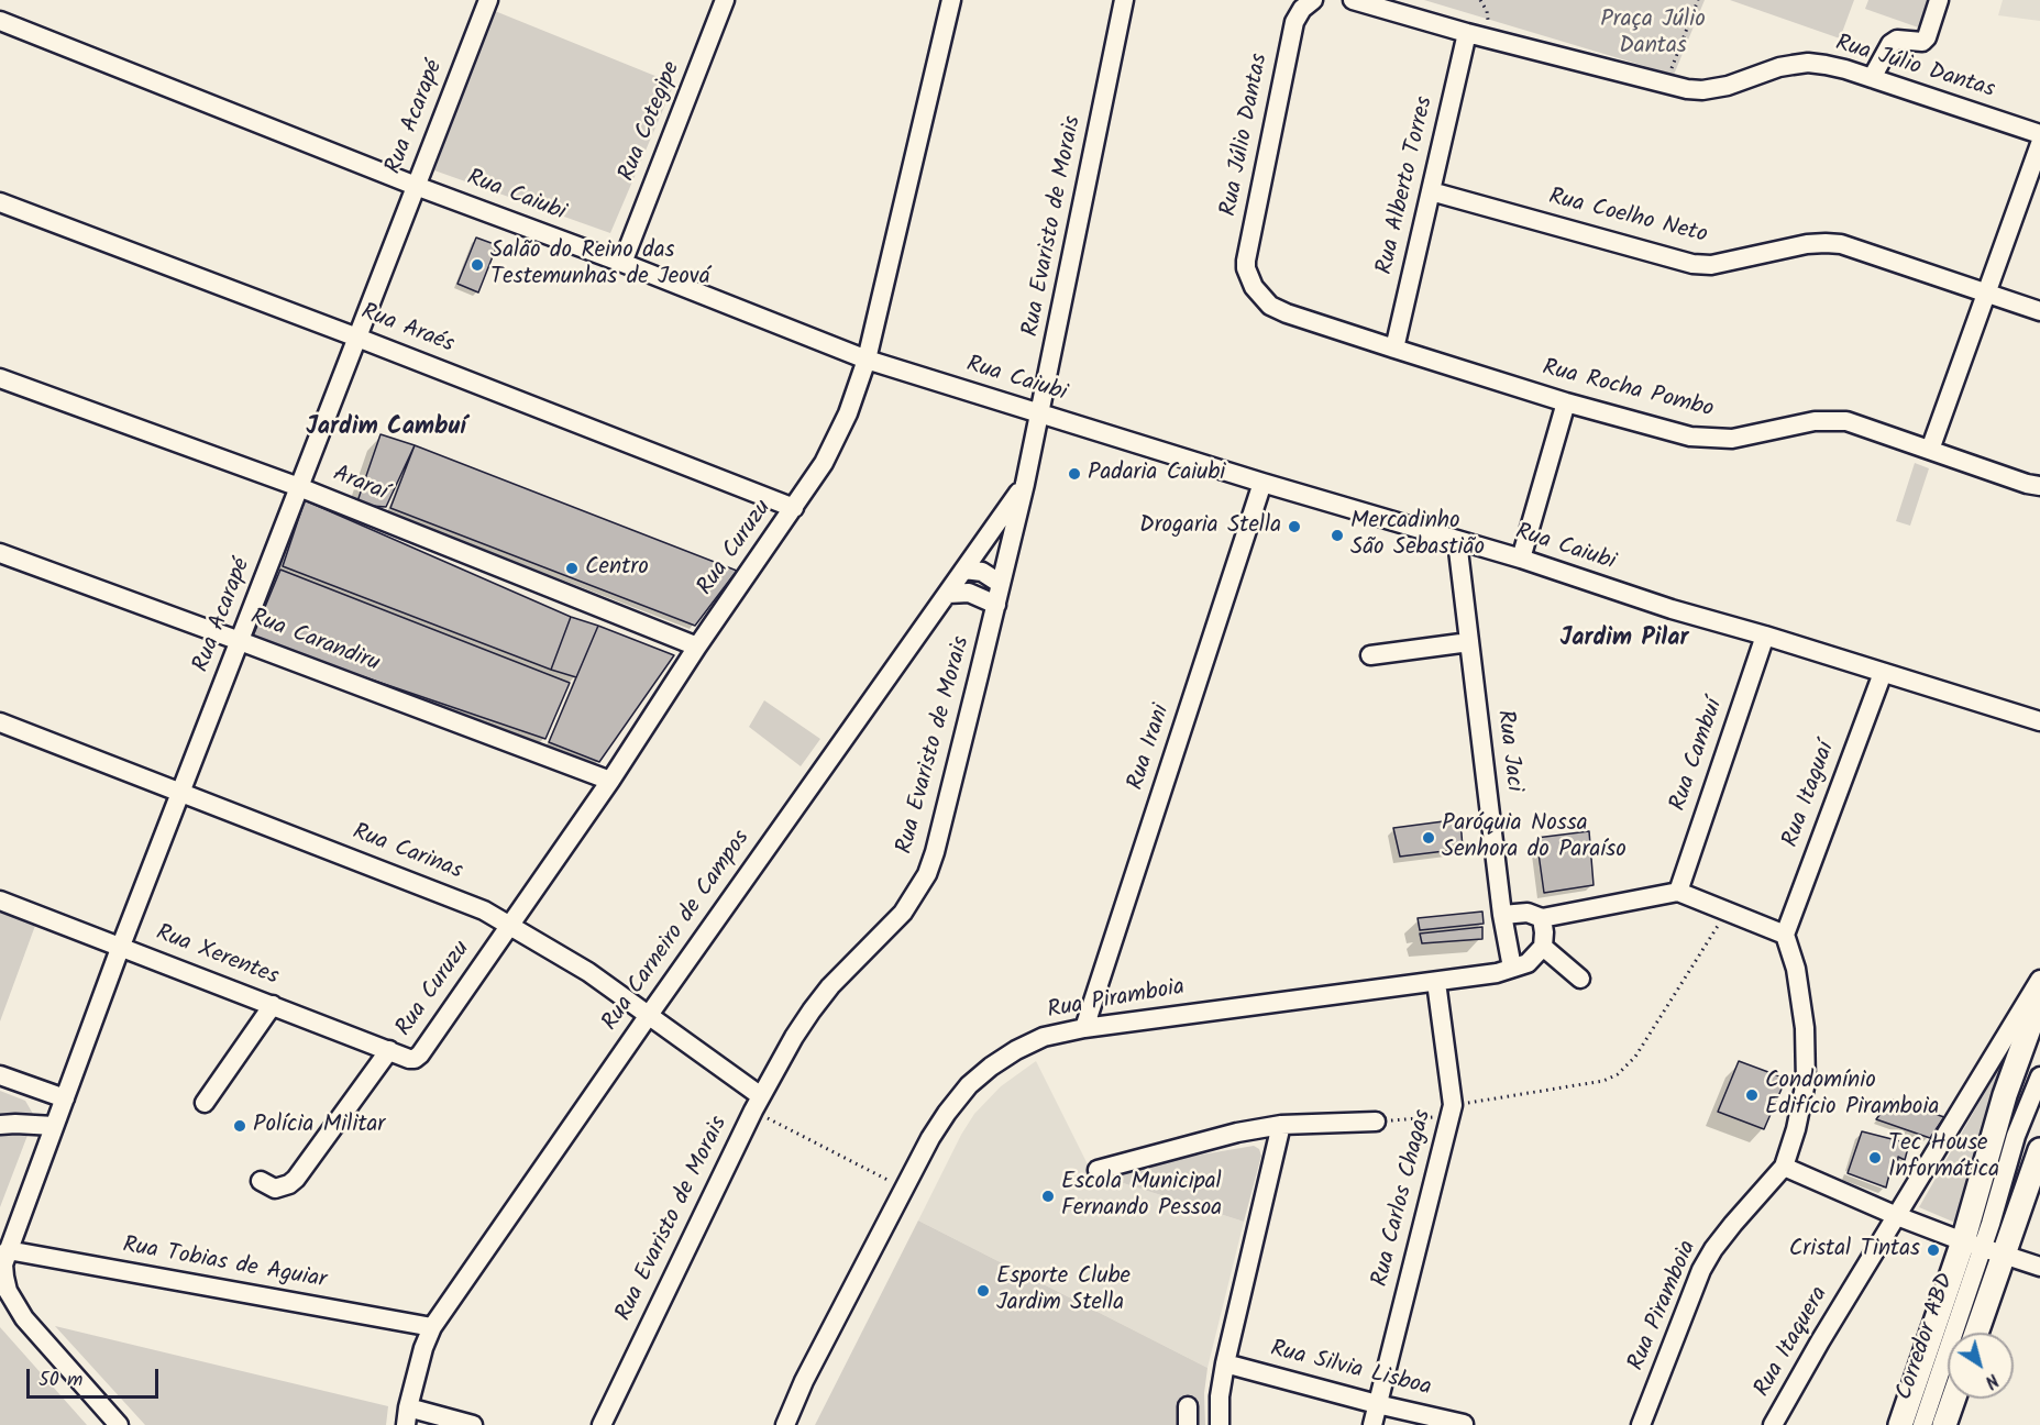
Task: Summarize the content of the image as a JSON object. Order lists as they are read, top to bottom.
{
  "streets": {
    "street": [
      "Rua Júlio Dantas",
      "Rua Acarapé",
      "Rua Cotegipe",
      "Rua Alberto Torres",
      "Rua Caiubi",
      "Rua Coelho Neto",
      "Rua Evaristo de Morais",
      "Rua Araés",
      "Rua Rocha Pombo",
      "Araraí",
      "Rua Curuzu",
      "Rua Carandiru",
      "Rua Irani",
      "Rua Jaci",
      "Rua Cambuí",
      "Rua Itaguaí",
      "Rua Carinas",
      "Rua Carneiro de Campos",
      "Rua Xerentes",
      "Rua Piramboia",
      "Rua Carlos Chagas",
      "Rua Tobias de Aguiar",
      "Corredor ABD",
      "Rua Itaquera",
      "Rua Silvia Lisboa"
    ]
  },
  "crossings": [
    ["Rua Júlio Dantas", "Rua Alberto Torres"],
    ["Rua Júlio Dantas", "Rua Rocha Pombo"],
    ["Rua Acarapé", "Rua Caiubi"],
    ["Rua Acarapé", "Rua Araés"],
    ["Rua Acarapé", "Araraí"],
    ["Rua Acarapé", "Rua Carandiru"],
    ["Rua Acarapé", "Rua Carinas"],
    ["Rua Acarapé", "Rua Xerentes"],
    ["Rua Acarapé", "Rua Tobias de Aguiar"],
    ["Rua Cotegipe", "Rua Caiubi"],
    ["Rua Alberto Torres", "Rua Coelho Neto"],
    ["Rua Alberto Torres", "Rua Rocha Pombo"],
    ["Rua Caiubi", "Rua Evaristo de Morais"],
    ["Rua Caiubi", "Rua Curuzu"],
    ["Rua Caiubi", "Rua Irani"],
    ["Rua Caiubi", "Rua Jaci"],
    ["Rua Caiubi", "Rua Cambuí"],
    ["Rua Caiubi", "Rua Itaguaí"],
    ["Rua Evaristo de Morais", "Rua Carinas"],
    ["Rua Evaristo de Morais", "Rua Carneiro de Campos"],
    ["Rua Araés", "Rua Curuzu"],
    ["Araraí", "Rua Curuzu"],
    ["Rua Curuzu", "Rua Carandiru"],
    ["Rua Curuzu", "Rua Carinas"],
    ["Rua Curuzu", "Rua Xerentes"],
    ["Rua Irani", "Rua Piramboia"],
    ["Rua Jaci", "Rua Piramboia"],
    ["Rua Itaguaí", "Rua Piramboia"],
    ["Rua Carinas", "Rua Carneiro de Campos"],
    ["Rua Carneiro de Campos", "Rua Tobias de Aguiar"],
    ["Rua Piramboia", "Rua Carlos Chagas"],
    ["Rua Carlos Chagas", "Rua Silvia Lisboa"]
  ],
  "districts": ["Jardim Cambuí", "Jardim Pilar"],
  "parks": ["Praça Júlio Dantas"],
  "places": [
    "Salão do Reino das Testemunhas de Jeová",
    "Padaria Caiubi",
    "Drogaria Stella",
    "Mercadinho São Sebastião",
    "Centro",
    "Paróquia Nossa Senhora do Paraíso",
    "Condomínio Edifício Piramboia",
    "Polícia Militar",
    "Tec House Informática",
    "Escola Municipal Fernando Pessoa",
    "Cristal Tintas",
    "Esporte Clube Jardim Stella"
  ],
  "scale_bar": "50 m",
  "north": "bottom right"
}
